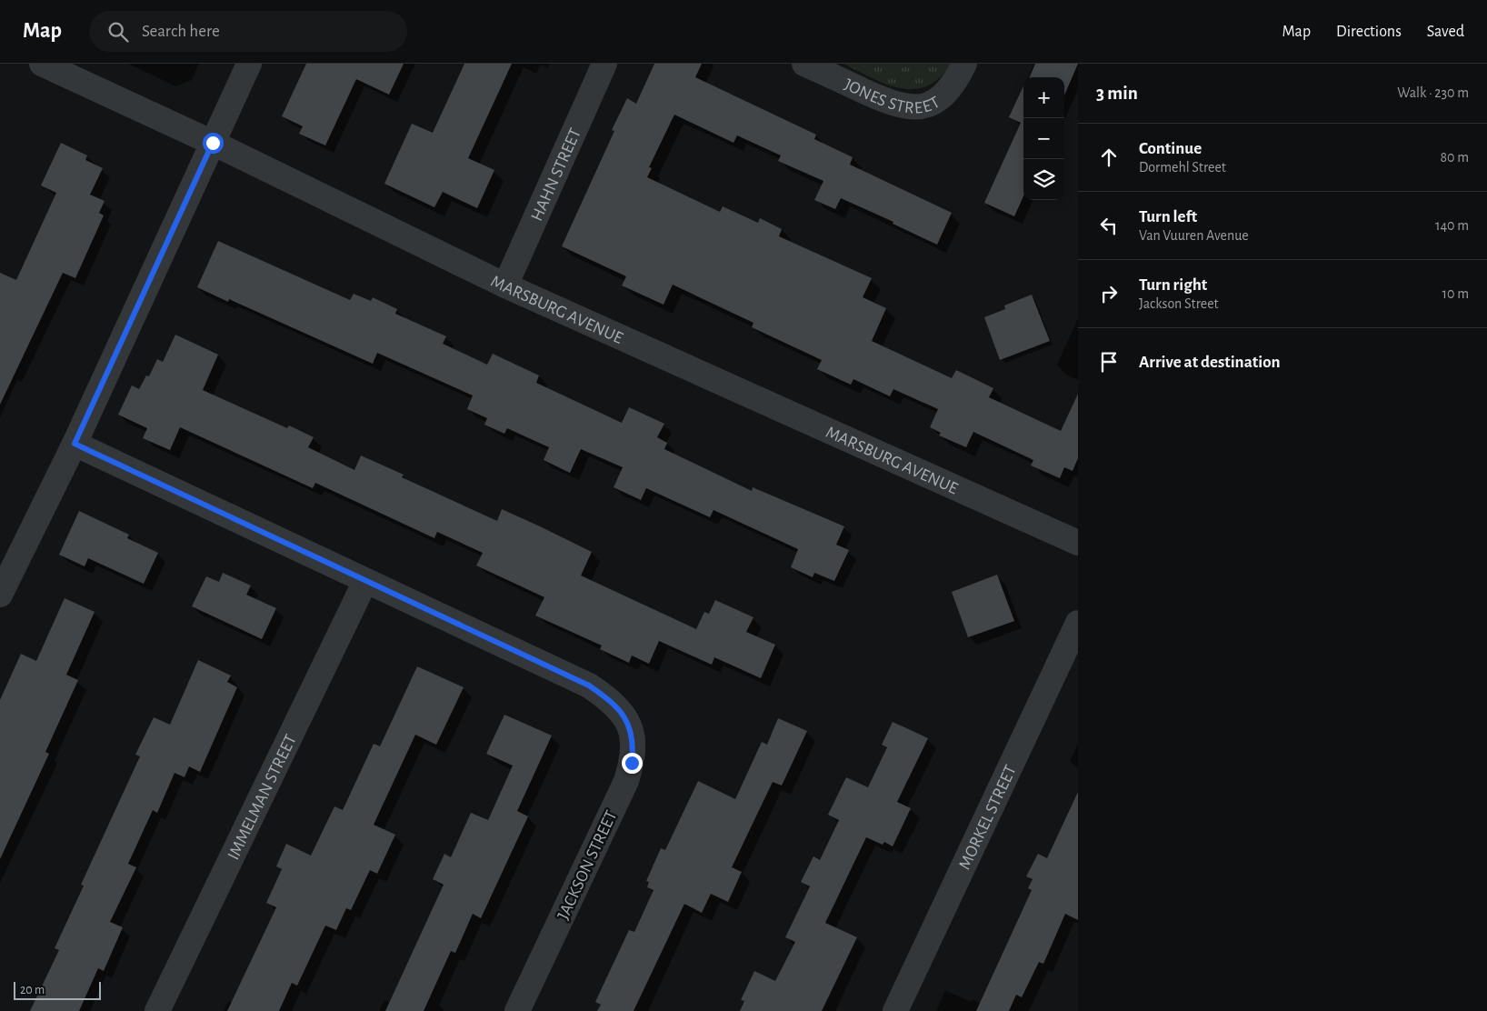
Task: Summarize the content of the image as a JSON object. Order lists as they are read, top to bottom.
{
  "streets": {
    "street": [
      "JONES STREET",
      "HAHN STREET",
      "MARSBURG AVENUE",
      "IMMELMAN STREET",
      "MORKEL STREET",
      "JACKSON STREET"
    ]
  },
  "crossings": [
    ["HAHN STREET", "MARSBURG AVENUE"],
    ["IMMELMAN STREET", "JACKSON STREET"]
  ],
  "scale_bar": "20 m",
  "page": {
    "header": "Map",
    "search": "Search here",
    "nav": ["Map", "Directions", "Saved"],
    "heading": ["3 min", "Walk · 230 m"],
    "map_buttons": ["+", "−"],
    "list": [
      ["Continue", "Dormehl Street", "80 m"],
      ["Turn left", "Van Vuuren Avenue", "140 m"],
      ["Turn right", "Jackson Street", "10 m"],
      "Arrive at destination"
    ],
    "scale": "20 m"
  }
}
